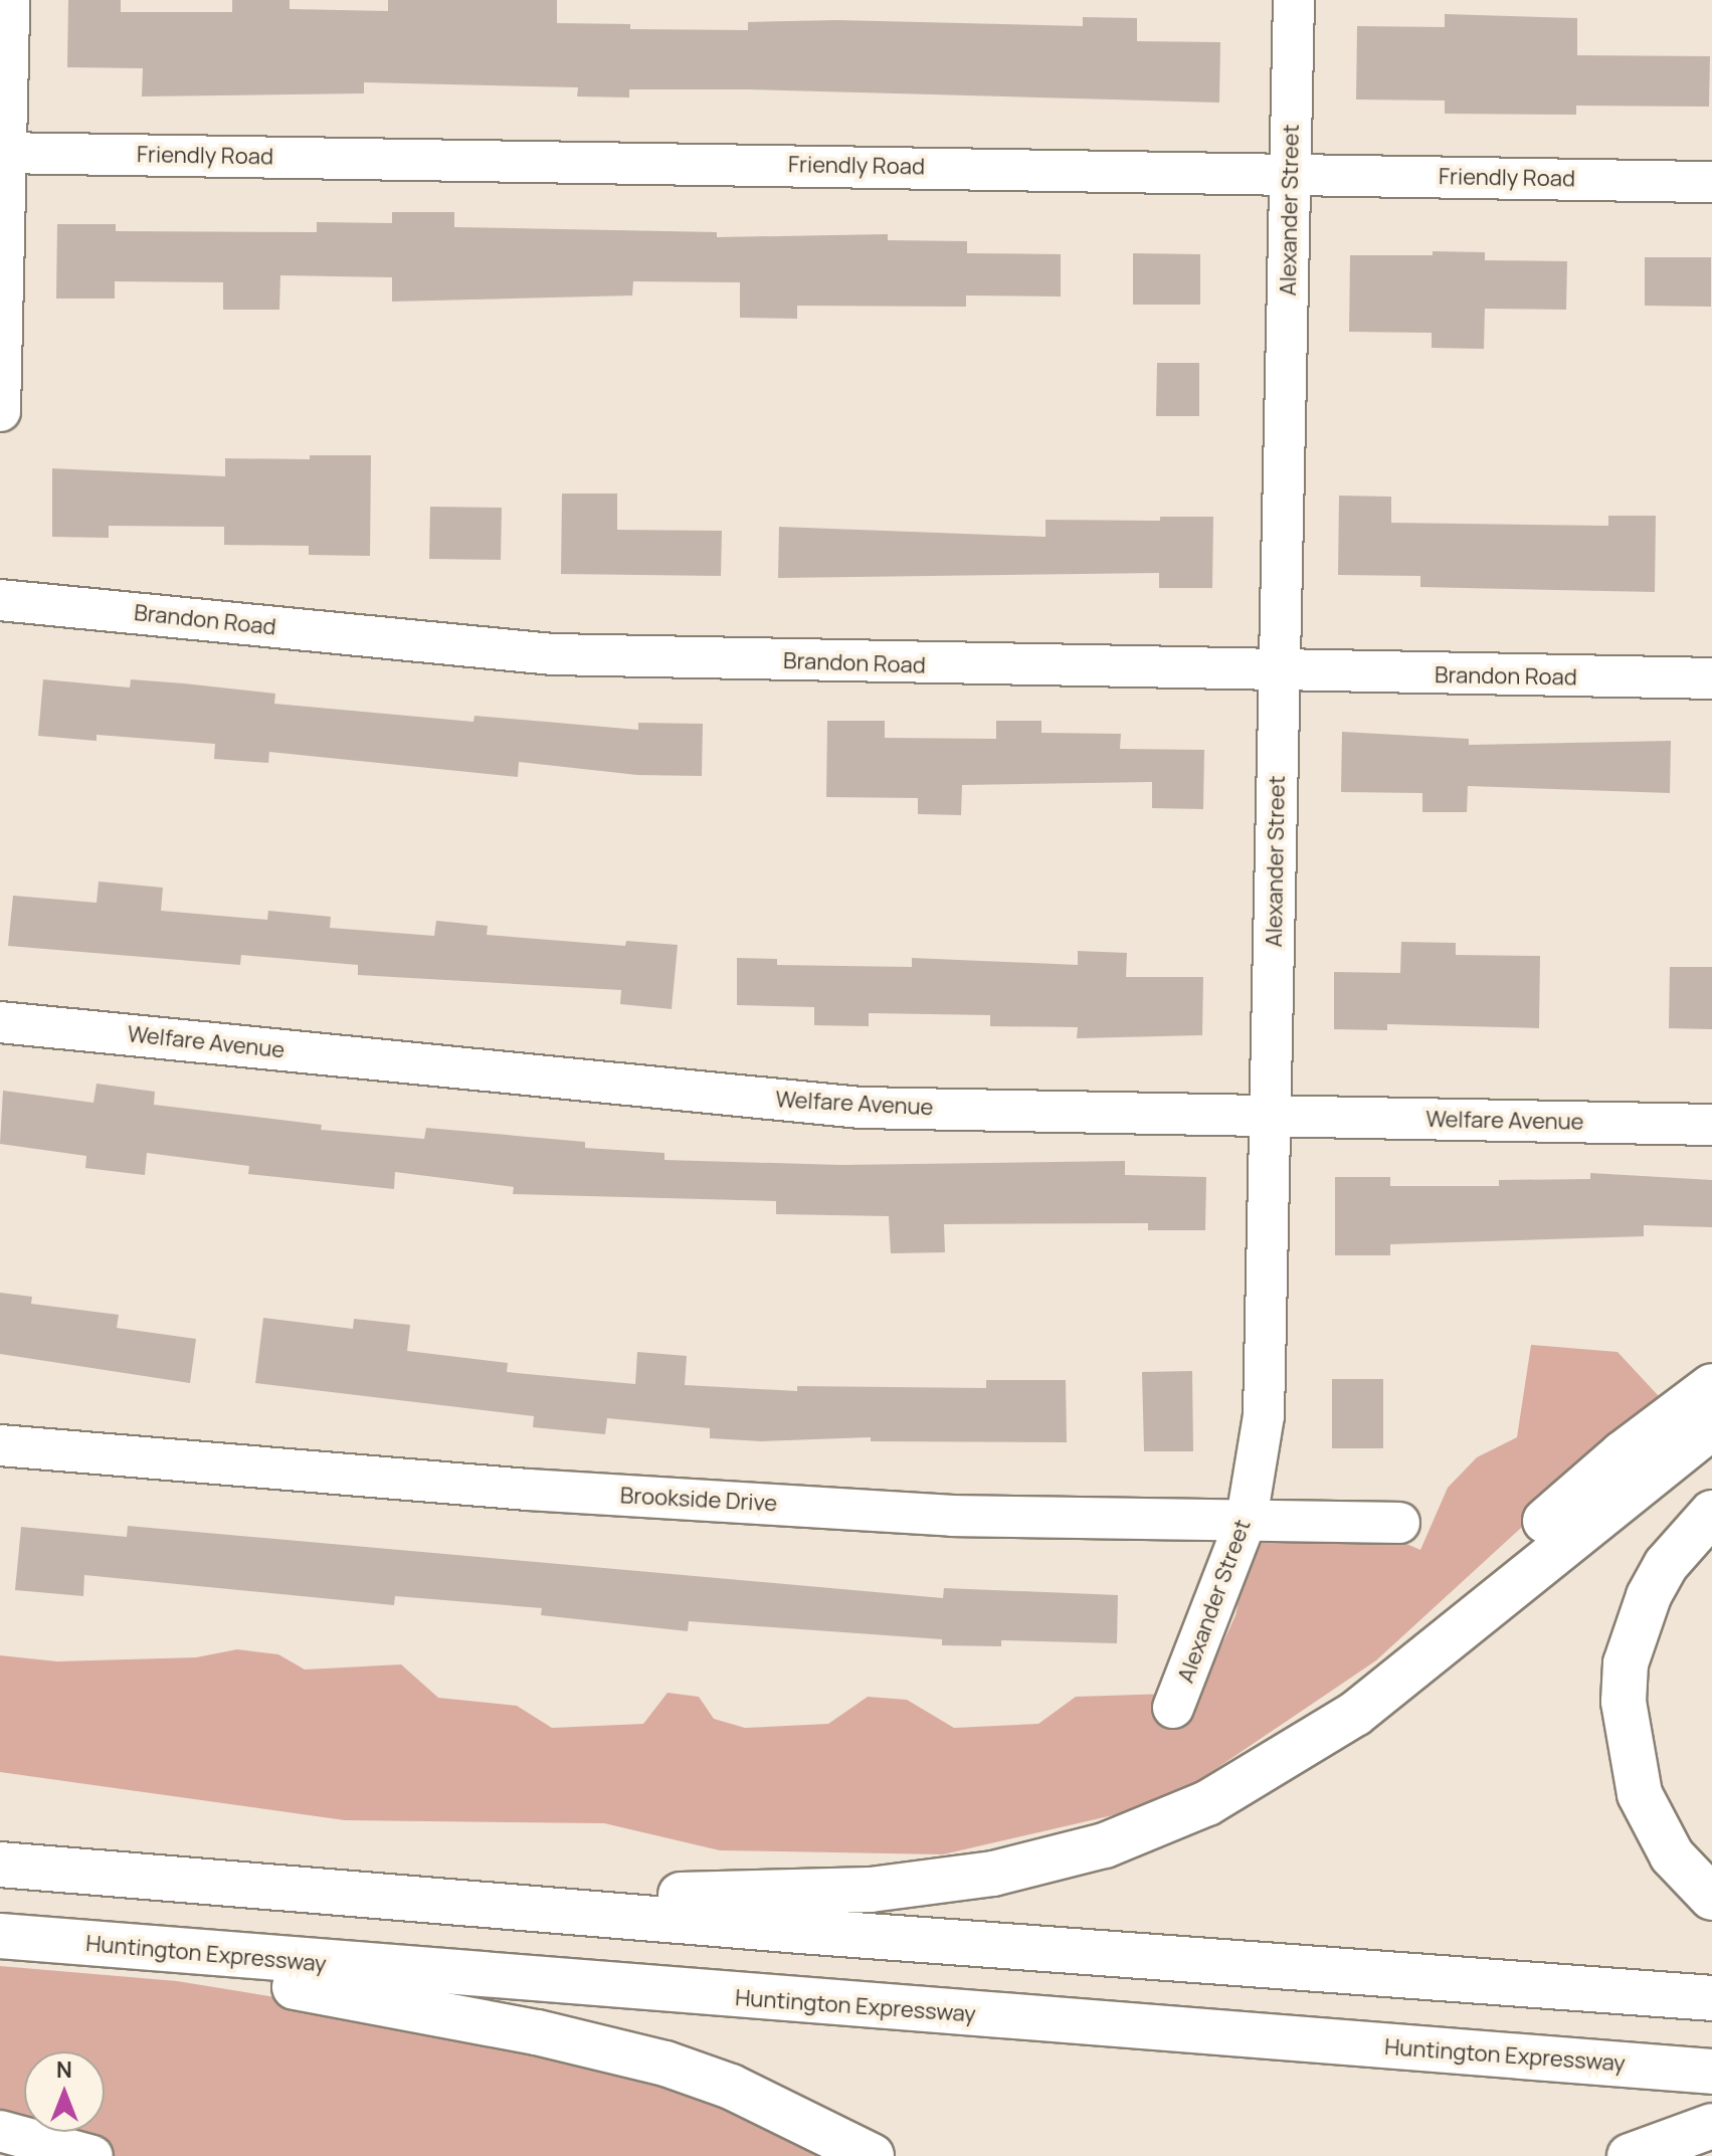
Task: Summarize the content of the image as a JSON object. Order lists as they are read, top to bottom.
{
  "streets": {
    "highway": ["Huntington Expressway"],
    "street": [
      "Friendly Road",
      "Alexander Street",
      "Brandon Road",
      "Welfare Avenue",
      "Brookside Drive"
    ]
  },
  "crossings": [
    ["Friendly Road", "Alexander Street"],
    ["Alexander Street", "Brandon Road"],
    ["Alexander Street", "Welfare Avenue"],
    ["Alexander Street", "Brookside Drive"]
  ],
  "north": "top"
}
